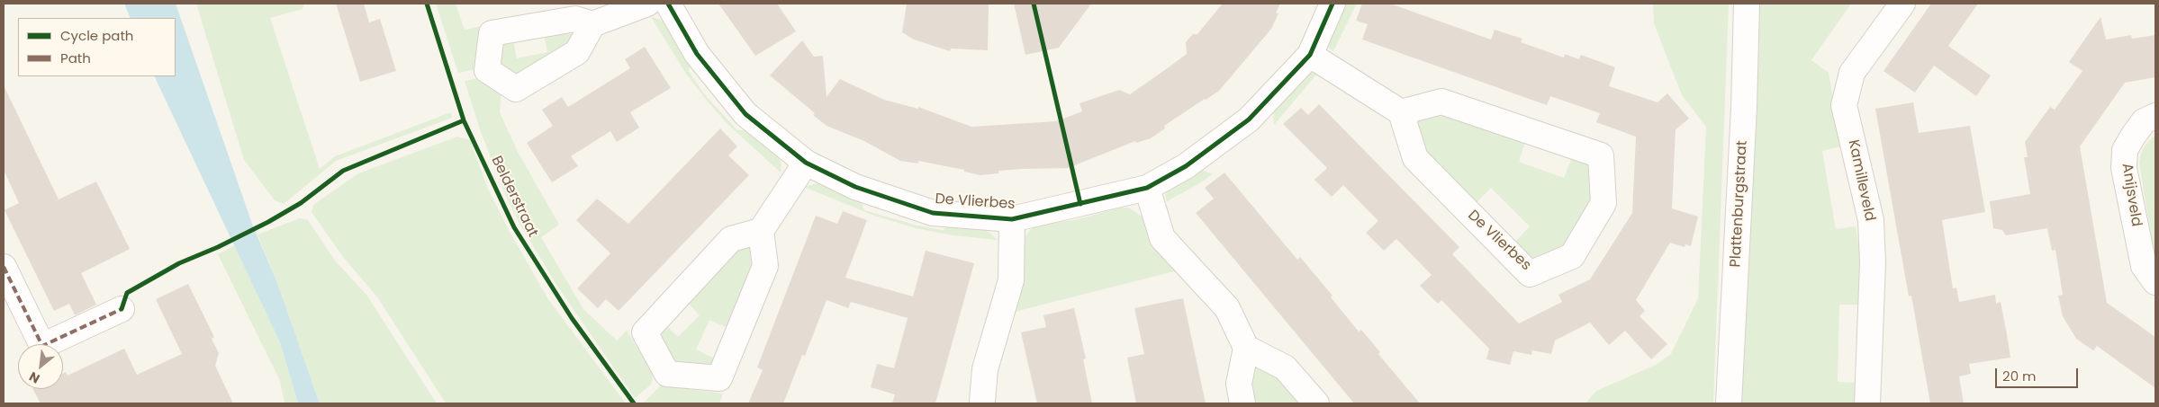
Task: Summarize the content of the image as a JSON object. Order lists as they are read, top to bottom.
{
  "streets": {
    "street": [
      "Kamilleveld",
      "Anijsveld",
      "De Vlierbes",
      "Plattenburgstraat"
    ],
    "cycle path": ["Belderstraat"]
  },
  "legend": ["Cycle path", "Path"],
  "scale_bar": "20 m",
  "north": "bottom left"
}
